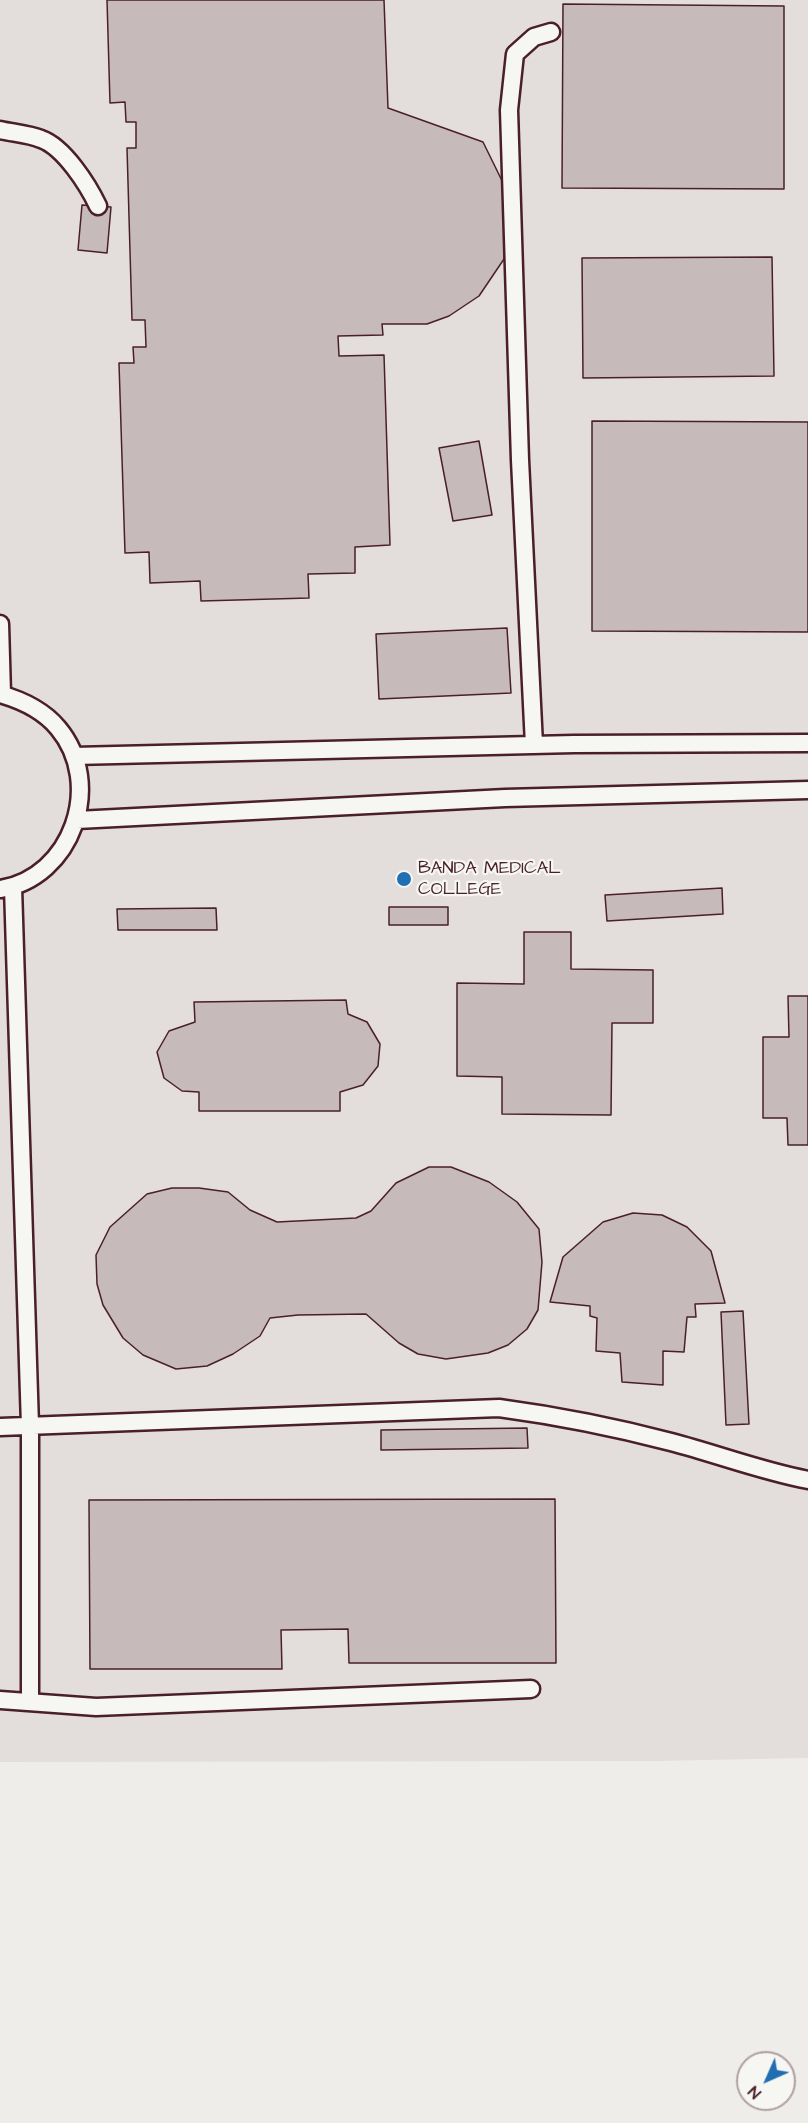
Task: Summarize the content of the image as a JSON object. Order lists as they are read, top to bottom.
{
  "places": ["BANDA MEDICAL COLLEGE"],
  "north": "bottom left"
}
